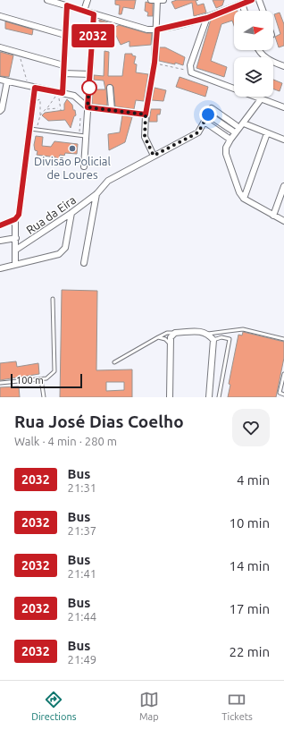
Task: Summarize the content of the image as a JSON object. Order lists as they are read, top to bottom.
{
  "streets": {
    "street": ["Rua da Eira"]
  },
  "places": ["Divisão Policial de Loures"],
  "lines": ["bus line 2032"],
  "scale_bar": "100 m",
  "north": "right",
  "page": {
    "on_map": "2032",
    "scale": "100 m",
    "heading": ["Rua José Dias Coelho", "Walk · 4 min · 280 m"],
    "list": [
      {
        "mark": "2032",
        "name": "Bus",
        "note": "21:31",
        "value": "4 min"
      },
      {
        "mark": "2032",
        "name": "Bus",
        "note": "21:37",
        "value": "10 min"
      },
      {
        "mark": "2032",
        "name": "Bus",
        "note": "21:41",
        "value": "14 min"
      },
      {
        "mark": "2032",
        "name": "Bus",
        "note": "21:44",
        "value": "17 min"
      },
      {
        "mark": "2032",
        "name": "Bus",
        "note": "21:49",
        "value": "22 min"
      }
    ],
    "tabs": ["Directions", "Map", "Tickets"]
  }
}
